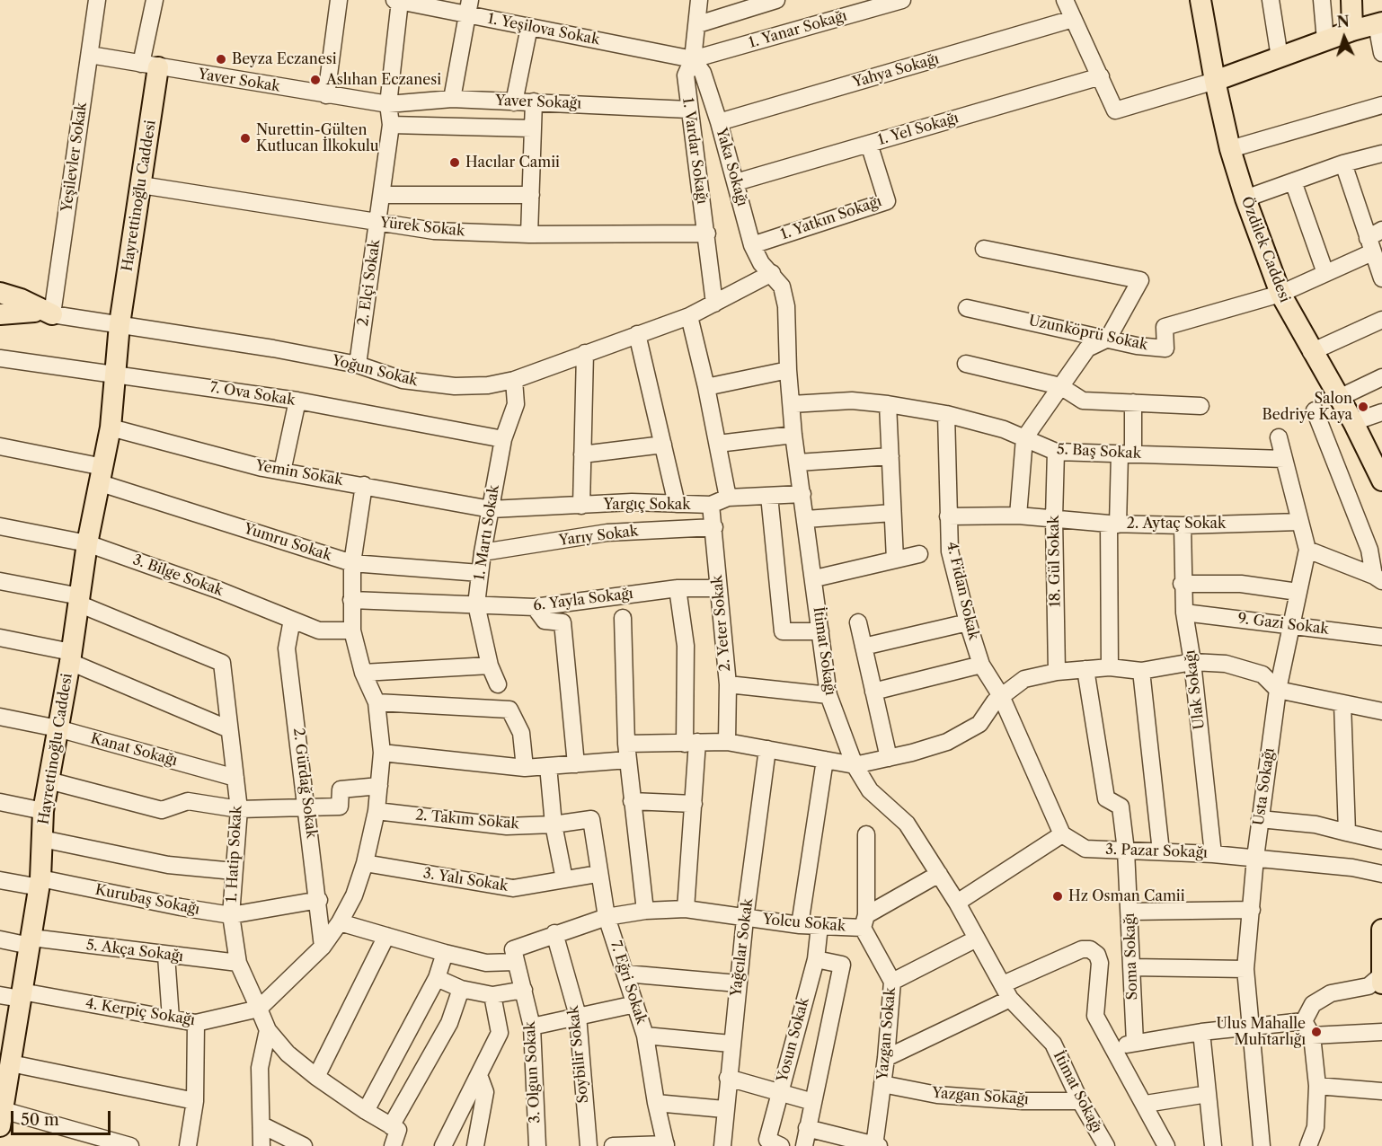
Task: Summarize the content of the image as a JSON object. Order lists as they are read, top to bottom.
{
  "streets": {
    "main road": ["Hayrettinoğlu Caddesi", "Özdilek Caddesi"],
    "street": [
      "1. Yeşilova Sokak",
      "1. Yanar Sokağı",
      "Yahya Sokağı",
      "Yaver Sokak",
      "Yaver Sokağı",
      "1. Yel Sokağı",
      "1. Vardar Sokağı",
      "Yeşilevler Sokak",
      "Yaka Sokağı",
      "1. Yatkın Sokağı",
      "Yürek Sokak",
      "2. Elçi Sokak",
      "Uzunköprü Sokak",
      "Yoğun Sokak",
      "7. Ova Sokak",
      "5. Baş Sokak",
      "Yemin Sokak",
      "Yargıç Sokak",
      "2. Aytaç Sokak",
      "1. Martı Sokak",
      "Yarıy Sokak",
      "Yumru Sokak",
      "18. Gül Sokak",
      "3. Bilge Sokak",
      "4. Fidan Sokak",
      "6. Yayla Sokağı",
      "2. Yeter Sokak",
      "9. Gazi Sokak",
      "İtimat Sokağı",
      "Ulak Sokağı",
      "Kanat Sokağı",
      "2. Gürdağ Sokak",
      "Usta Sokağı",
      "2. Takım Sokak",
      "3. Pazar Sokağı",
      "1. Hatip Sokak",
      "3. Yalı Sokak",
      "Kurubaş Sokağı",
      "Yolcu Sokak",
      "Yağcılar Sokak",
      "5. Akça Sokağı",
      "Soma Sokağı",
      "7. Eğri Sokak",
      "4. Kerpiç Sokağı",
      "Yazgan Sokak",
      "Yosun Sokak",
      "Soybilir Sokak",
      "3. Olgun Sokak",
      "Yazgan Sokağı"
    ]
  },
  "crossings": [
    ["1. Yeşilova Sokak", "1. Yanar Sokağı"],
    ["1. Yeşilova Sokak", "1. Vardar Sokağı"],
    ["1. Yeşilova Sokak", "Yaka Sokağı"],
    ["1. Yeşilova Sokak", "2. Elçi Sokak"],
    ["1. Yanar Sokağı", "1. Vardar Sokağı"],
    ["1. Yanar Sokağı", "Yaka Sokağı"],
    ["Yahya Sokağı", "Yaka Sokağı"],
    ["Yaver Sokak", "Yaver Sokağı"],
    ["Yaver Sokak", "Yeşilevler Sokak"],
    ["Yaver Sokak", "Hayrettinoğlu Caddesi"],
    ["Yaver Sokak", "2. Elçi Sokak"],
    ["Yaver Sokağı", "1. Vardar Sokağı"],
    ["Yaver Sokağı", "2. Elçi Sokak"],
    ["1. Yel Sokağı", "Yaka Sokağı"],
    ["1. Yel Sokağı", "1. Yatkın Sokağı"],
    ["1. Vardar Sokağı", "Yaka Sokağı"],
    ["1. Vardar Sokağı", "Yürek Sokak"],
    ["1. Vardar Sokağı", "Yoğun Sokak"],
    ["Yeşilevler Sokak", "Yoğun Sokak"],
    ["Yaka Sokağı", "1. Yatkın Sokağı"],
    ["Yaka Sokağı", "Yoğun Sokak"],
    ["Yaka Sokağı", "İtimat Sokağı"],
    ["Hayrettinoğlu Caddesi", "Yürek Sokak"],
    ["Hayrettinoğlu Caddesi", "Yoğun Sokak"],
    ["Hayrettinoğlu Caddesi", "7. Ova Sokak"],
    ["Hayrettinoğlu Caddesi", "Yemin Sokak"],
    ["Hayrettinoğlu Caddesi", "Yumru Sokak"],
    ["Hayrettinoğlu Caddesi", "3. Bilge Sokak"],
    ["Hayrettinoğlu Caddesi", "Kanat Sokağı"],
    ["Hayrettinoğlu Caddesi", "1. Hatip Sokak"],
    ["Hayrettinoğlu Caddesi", "Kurubaş Sokağı"],
    ["Hayrettinoğlu Caddesi", "5. Akça Sokağı"],
    ["Hayrettinoğlu Caddesi", "4. Kerpiç Sokağı"],
    ["Yürek Sokak", "2. Elçi Sokak"],
    ["Özdilek Caddesi", "Uzunköprü Sokak"],
    ["2. Elçi Sokak", "Yoğun Sokak"],
    ["Yoğun Sokak", "1. Martı Sokak"],
    ["Yoğun Sokak", "İtimat Sokağı"],
    ["7. Ova Sokak", "1. Martı Sokak"],
    ["5. Baş Sokak", "18. Gül Sokak"],
    ["5. Baş Sokak", "4. Fidan Sokak"],
    ["5. Baş Sokak", "İtimat Sokağı"],
    ["Yemin Sokak", "Yargıç Sokak"],
    ["Yemin Sokak", "1. Martı Sokak"],
    ["Yargıç Sokak", "1. Martı Sokak"],
    ["Yargıç Sokak", "2. Yeter Sokak"],
    ["Yargıç Sokak", "İtimat Sokağı"],
    ["2. Aytaç Sokak", "18. Gül Sokak"],
    ["2. Aytaç Sokak", "4. Fidan Sokak"],
    ["2. Aytaç Sokak", "Ulak Sokağı"],
    ["1. Martı Sokak", "Yarıy Sokak"],
    ["1. Martı Sokak", "Yumru Sokak"],
    ["1. Martı Sokak", "6. Yayla Sokağı"],
    ["Yarıy Sokak", "2. Yeter Sokak"],
    ["3. Bilge Sokak", "2. Gürdağ Sokak"],
    ["4. Fidan Sokak", "3. Pazar Sokağı"],
    ["6. Yayla Sokağı", "2. Yeter Sokak"],
    ["9. Gazi Sokak", "Ulak Sokağı"],
    ["9. Gazi Sokak", "Usta Sokağı"],
    ["İtimat Sokağı", "Yolcu Sokak"],
    ["İtimat Sokağı", "Yazgan Sokağı"],
    ["Ulak Sokağı", "3. Pazar Sokağı"],
    ["Kanat Sokağı", "1. Hatip Sokak"],
    ["2. Gürdağ Sokak", "Kurubaş Sokağı"],
    ["Usta Sokağı", "3. Pazar Sokağı"],
    ["2. Takım Sokak", "7. Eğri Sokak"],
    ["3. Pazar Sokağı", "Soma Sokağı"],
    ["1. Hatip Sokak", "Kurubaş Sokağı"],
    ["1. Hatip Sokak", "5. Akça Sokağı"],
    ["1. Hatip Sokak", "4. Kerpiç Sokağı"],
    ["3. Yalı Sokak", "7. Eğri Sokak"],
    ["Yolcu Sokak", "Yağcılar Sokak"],
    ["Yolcu Sokak", "Yazgan Sokak"],
    ["Yolcu Sokak", "Yosun Sokak"],
    ["Yazgan Sokak", "Yazgan Sokağı"]
  ],
  "places": [
    "Beyza Eczanesi",
    "Aslıhan Eczanesi",
    "Nurettin-Gülten Kutlucan İlkokulu",
    "Hacılar Camii",
    "Salon Bedriye Kaya",
    "Hz Osman Camii",
    "Ulus Mahalle Muhtarlığı"
  ],
  "scale_bar": "50 m",
  "north": "top"
}
